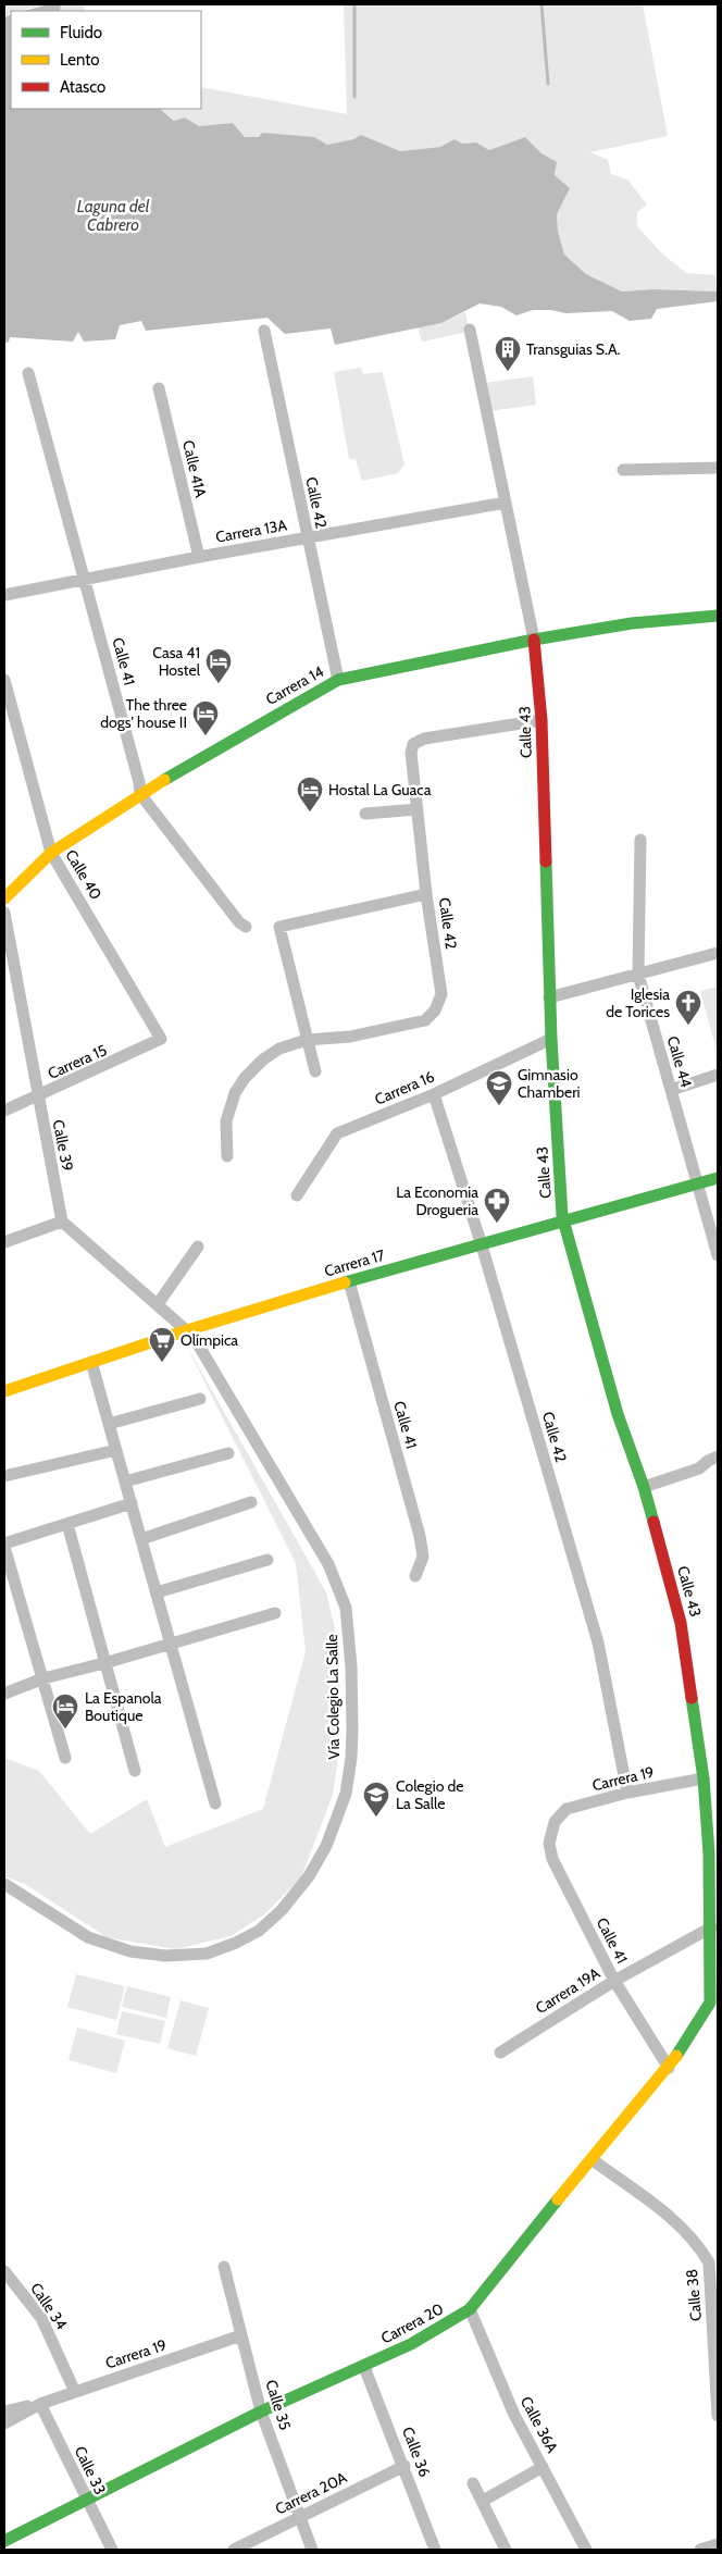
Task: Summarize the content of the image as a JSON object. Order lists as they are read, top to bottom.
{
  "streets": {
    "street": [
      "Calle 41A",
      "Calle 42",
      "Carrera 13A",
      "Calle 41",
      "Carrera 14",
      "Calle 43",
      "Calle 40",
      "Carrera 15",
      "Calle 44",
      "Carrera 16",
      "Calle 39",
      "Carrera 17",
      "Vía Colegio La Salle",
      "Carrera 19",
      "Carrera 19A",
      "Calle 38",
      "Calle 34",
      "Carrera 20",
      "Calle 35",
      "Calle 36A",
      "Calle 36",
      "Calle 33",
      "Carrera 20A"
    ]
  },
  "crossings": [
    ["Calle 41A", "Carrera 13A"],
    ["Calle 42", "Carrera 13A"],
    ["Calle 42", "Carrera 14"],
    ["Calle 42", "Calle 43"],
    ["Calle 42", "Carrera 16"],
    ["Calle 42", "Carrera 17"],
    ["Calle 42", "Carrera 19"],
    ["Carrera 13A", "Calle 41"],
    ["Carrera 13A", "Calle 43"],
    ["Calle 41", "Carrera 14"],
    ["Calle 41", "Carrera 17"],
    ["Calle 41", "Carrera 19"],
    ["Calle 41", "Carrera 19A"],
    ["Calle 41", "Carrera 20"],
    ["Carrera 14", "Calle 43"],
    ["Carrera 14", "Calle 40"],
    ["Calle 43", "Carrera 16"],
    ["Calle 43", "Carrera 17"],
    ["Calle 43", "Carrera 19"],
    ["Calle 43", "Carrera 19A"],
    ["Calle 43", "Carrera 20"],
    ["Calle 40", "Carrera 15"],
    ["Carrera 15", "Calle 39"],
    ["Calle 44", "Carrera 17"],
    ["Carrera 17", "Vía Colegio La Salle"],
    ["Carrera 19", "Calle 34"],
    ["Carrera 19", "Calle 35"],
    ["Carrera 19", "Calle 33"],
    ["Calle 38", "Carrera 20"],
    ["Carrera 20", "Calle 35"],
    ["Carrera 20", "Calle 36A"],
    ["Carrera 20", "Calle 36"],
    ["Carrera 20", "Calle 33"],
    ["Calle 35", "Carrera 20A"],
    ["Calle 36", "Carrera 20A"]
  ],
  "water": ["Laguna del Cabrero"],
  "places": {
    "building": ["Transguias S.A."],
    "hotel": [
      "Casa 41 Hostel",
      "The three dogs' house II",
      "Hostal La Guaca",
      "La Espanola Boutique"
    ],
    "church": ["Iglesia de Torices"],
    "school or university": ["Gimnasio Chamberi", "Colegio de La Salle"],
    "pharmacy": ["La Economia Drogueria"],
    "supermarket": ["Olímpica"]
  },
  "legend": ["Fluido", "Lento", "Atasco"]
}
